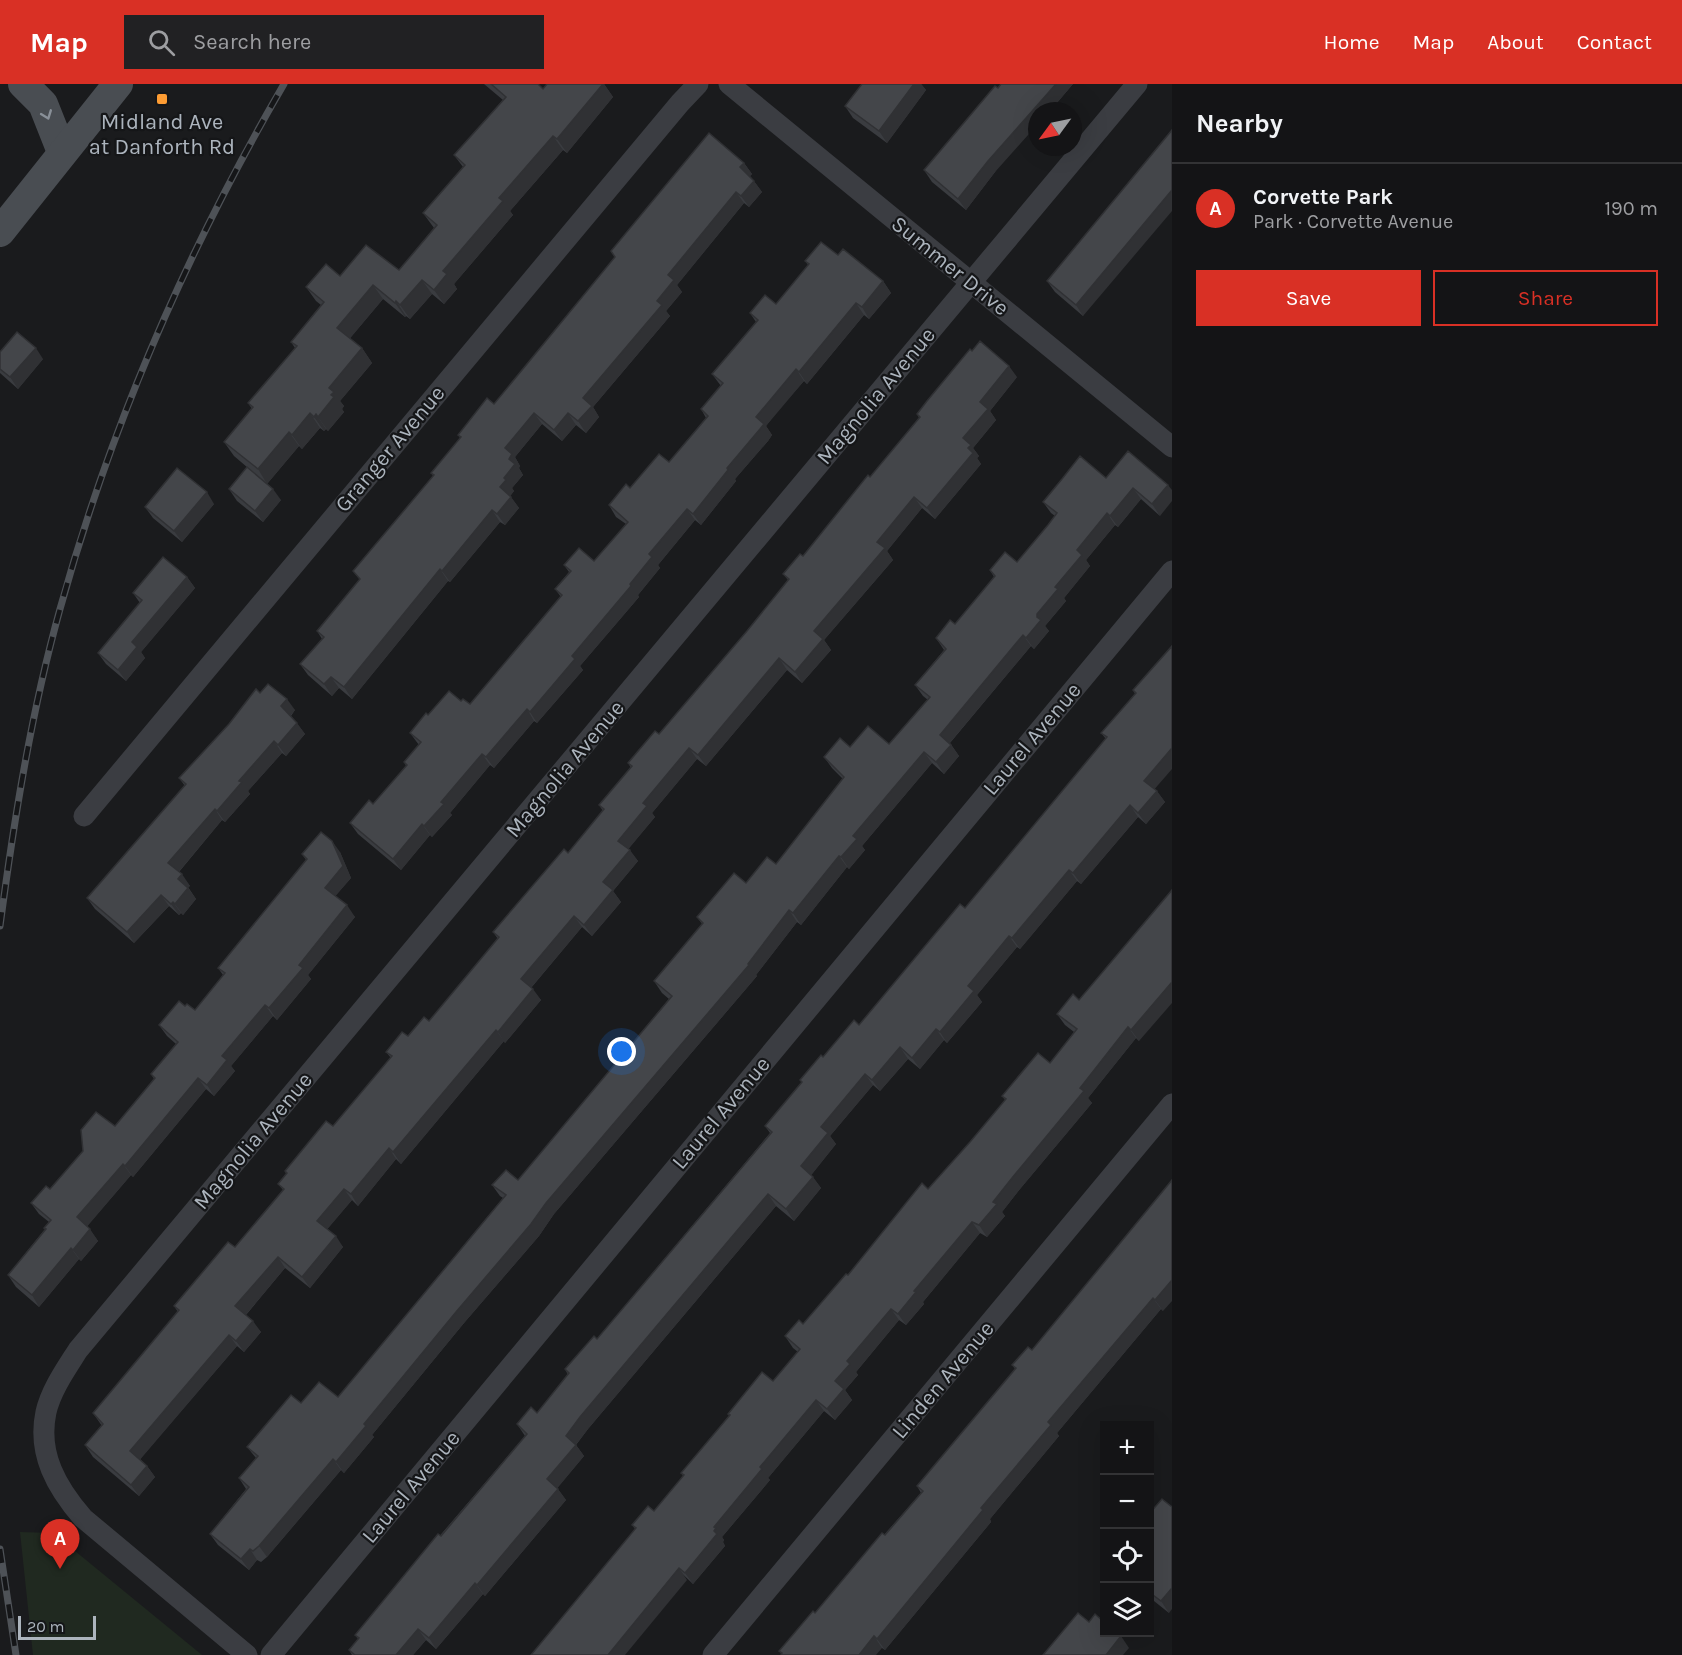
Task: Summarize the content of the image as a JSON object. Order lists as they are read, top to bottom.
{
  "streets": {
    "street": [
      "Summer Drive",
      "Magnolia Avenue",
      "Granger Avenue",
      "Laurel Avenue",
      "Linden Avenue"
    ]
  },
  "crossings": [
    ["Summer Drive", "Magnolia Avenue"]
  ],
  "places": {
    "transit": ["Midland Ave at Danforth Rd"]
  },
  "scale_bar": "20 m",
  "north": "bottom left",
  "page": {
    "header": "Map",
    "search": "Search here",
    "nav": [
      "Home",
      "Map",
      "About",
      "Contact"
    ],
    "heading": "Nearby",
    "list": [
      {
        "mark": "A",
        "name": "Corvette Park",
        "note": "Park · Corvette Avenue",
        "value": "190 m"
      }
    ],
    "buttons": ["Save", "Share"],
    "map_buttons": ["+", "−"],
    "pins": "A",
    "scale": "20 m"
  }
}
